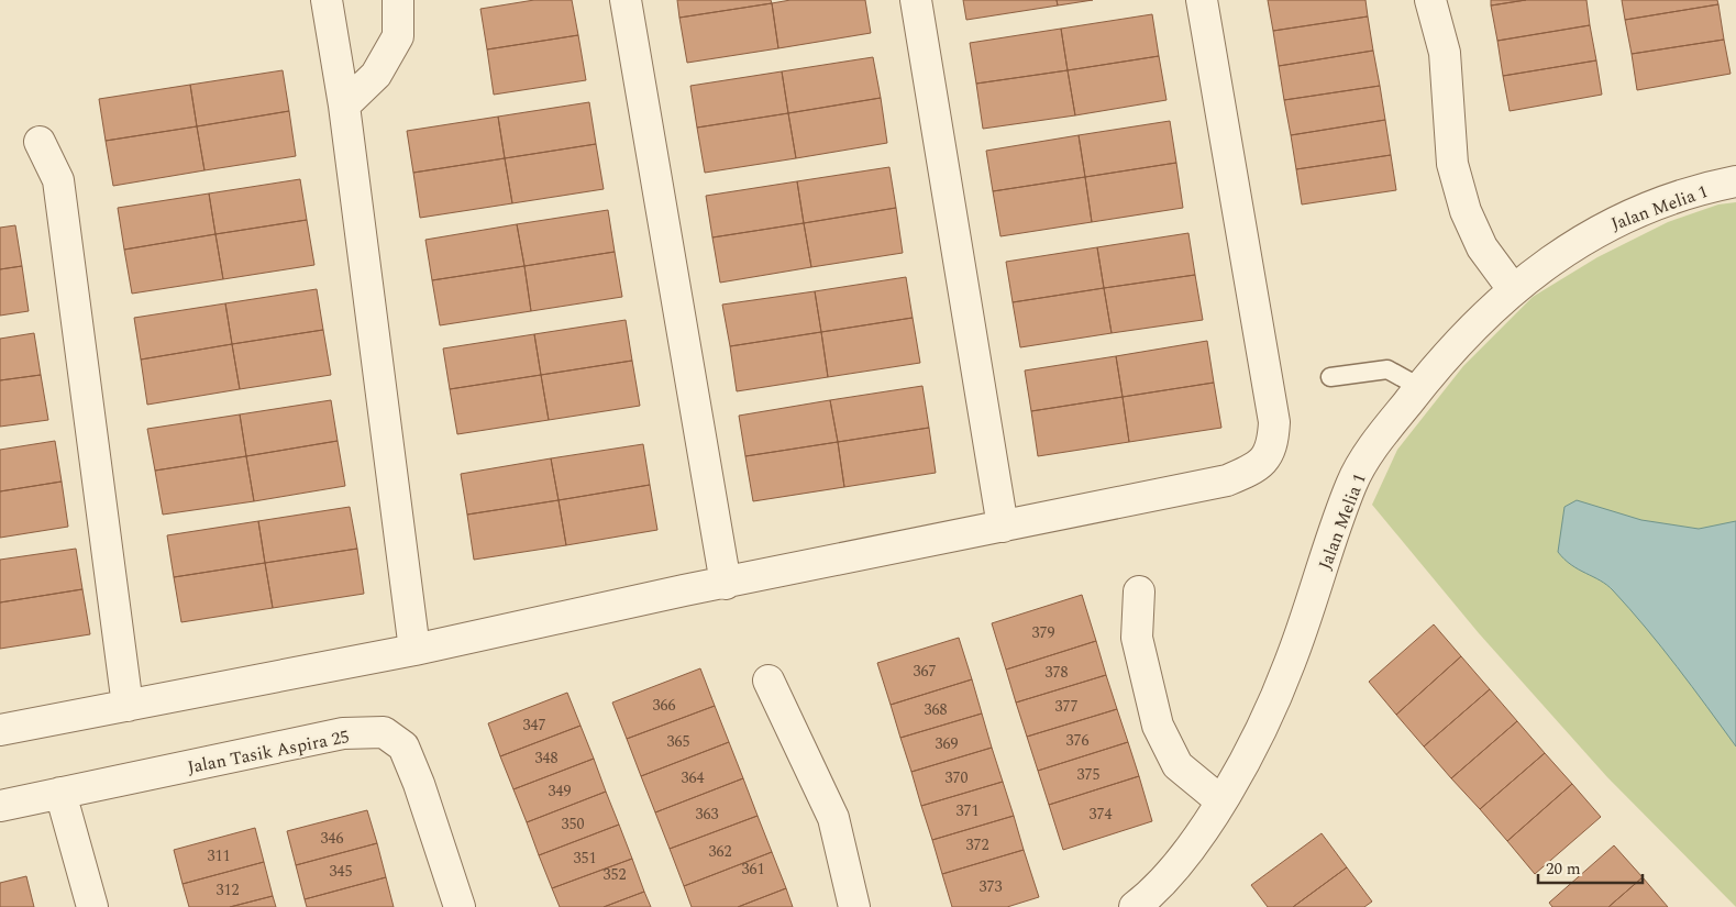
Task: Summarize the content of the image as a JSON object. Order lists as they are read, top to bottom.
{
  "streets": {
    "street": ["Jalan Melia 1", "Jalan Tasik Aspira 25"]
  },
  "house_numbers": [
    "379",
    "367",
    "378",
    "366",
    "377",
    "368",
    "347",
    "376",
    "365",
    "369",
    "348",
    "375",
    "364",
    "370",
    "349",
    "371",
    "363",
    "374",
    "350",
    "346",
    "372",
    "362",
    "311",
    "351",
    "361",
    "345",
    "352",
    "373",
    "312"
  ],
  "scale_bar": "20 m"
}
